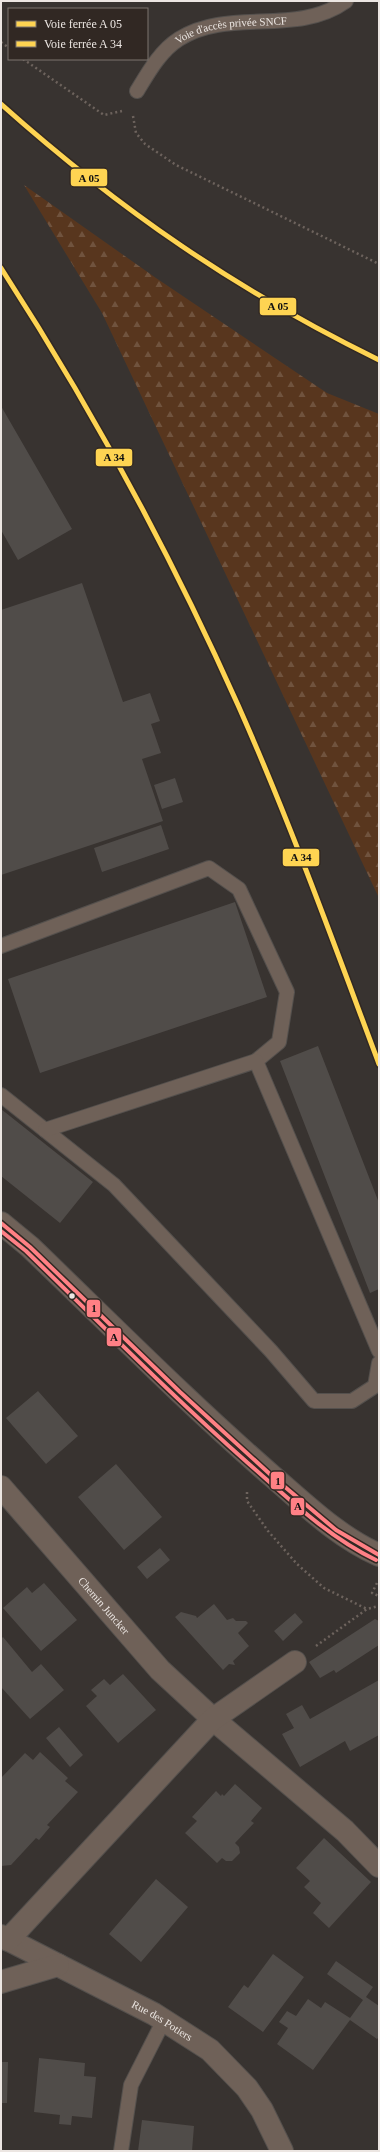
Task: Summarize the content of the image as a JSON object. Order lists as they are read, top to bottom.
{
  "streets": {
    "street": ["Chemin Juncker", "Rue des Potiers"],
    "lane": ["Voie d'accès privée SNCF"]
  },
  "lines": ["transit line 1", "transit line A"],
  "legend": ["Voie ferrée A 05", "Voie ferrée A 34"]
}
